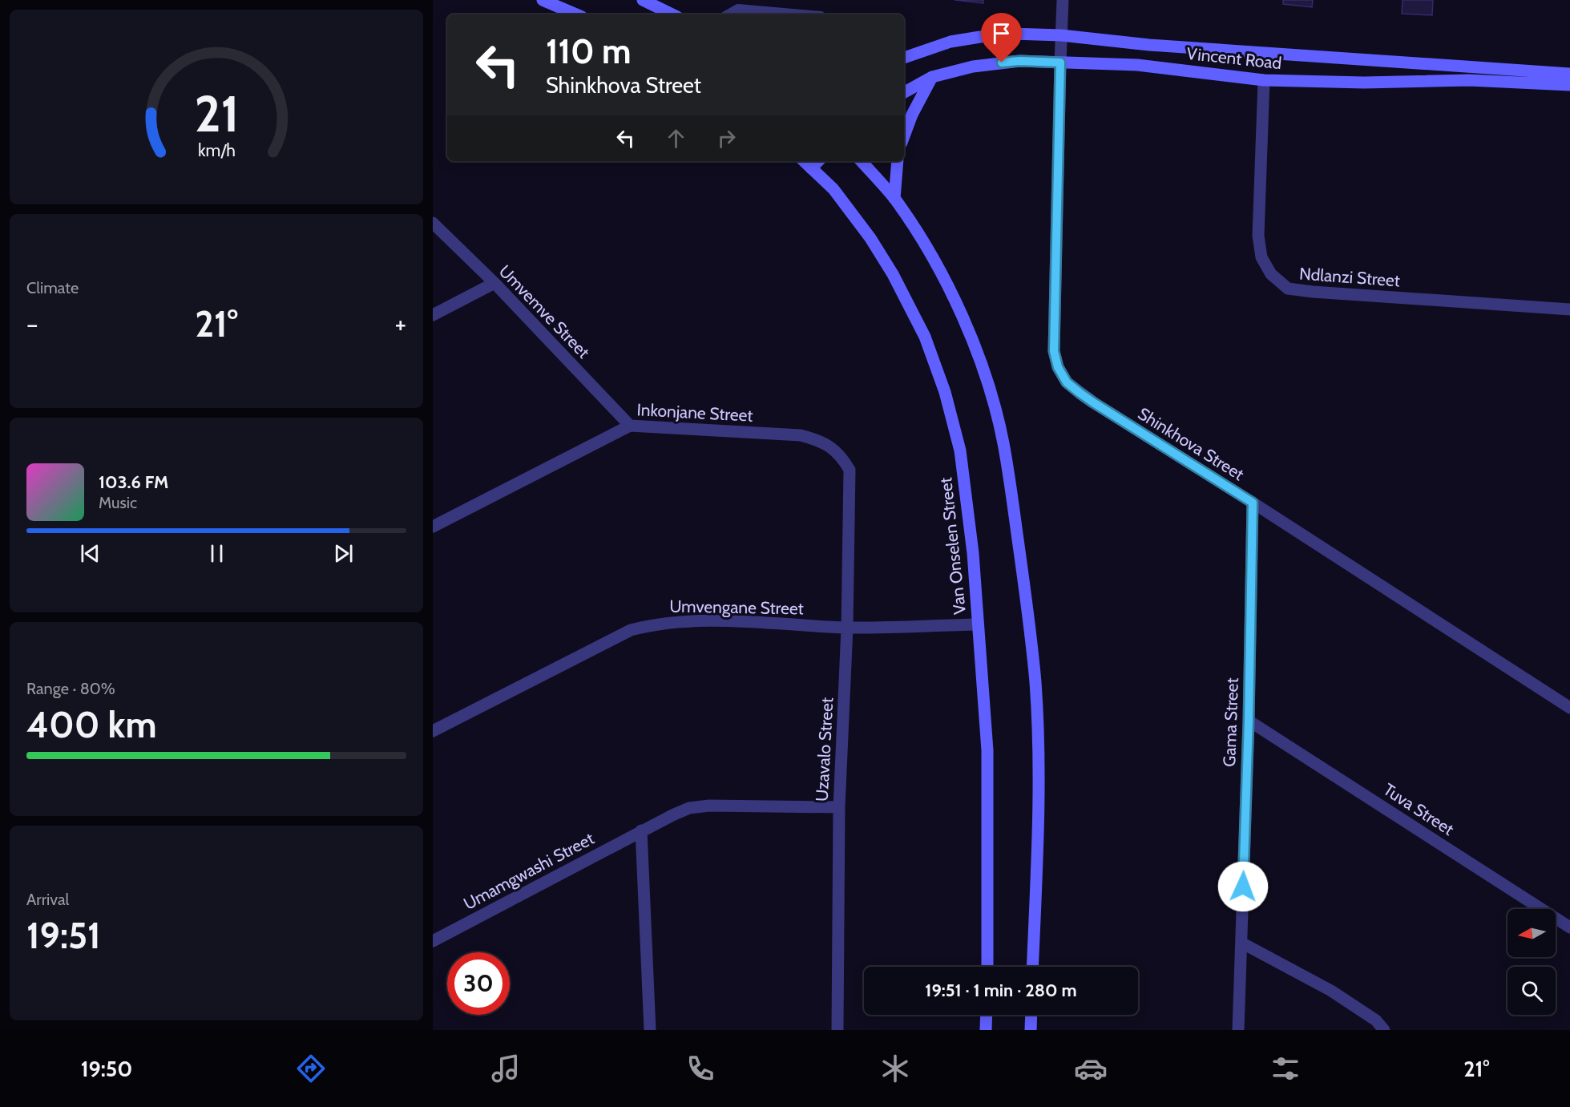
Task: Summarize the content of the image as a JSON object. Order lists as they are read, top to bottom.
{
  "streets": {
    "main road": ["Vincent Road", "Van Onselen Street"],
    "street": [
      "Ndlanzi Street",
      "Umvemve Street",
      "Inkonjane Street",
      "Shinkhova Street",
      "Umvengane Street",
      "Gama Street",
      "Uzavalo Street",
      "Tuva Street",
      "Umamgwashi Street"
    ]
  },
  "crossings": [
    ["Vincent Road", "Ndlanzi Street"],
    ["Vincent Road", "Shinkhova Street"],
    ["Umvemve Street", "Inkonjane Street"],
    ["Inkonjane Street", "Uzavalo Street"],
    ["Shinkhova Street", "Gama Street"],
    ["Van Onselen Street", "Umvengane Street"],
    ["Umvengane Street", "Uzavalo Street"],
    ["Gama Street", "Tuva Street"],
    ["Uzavalo Street", "Umamgwashi Street"]
  ],
  "north": "left",
  "page": {
    "turn": ["110 m", "Shinkhova Street"],
    "tile": [
      "Climate",
      ["Range · 80%", "400 km"],
      ["Arrival", "19:51"]
    ],
    "heat": ["−", "21°", "+"],
    "song": ["103.6 FM", "Music"],
    "limit": "30",
    "trip": "19:51 · 1 min · 280 m",
    "tabs": ["19:50", "21°"],
    "gauge": ["21", "km/h"]
  }
}
